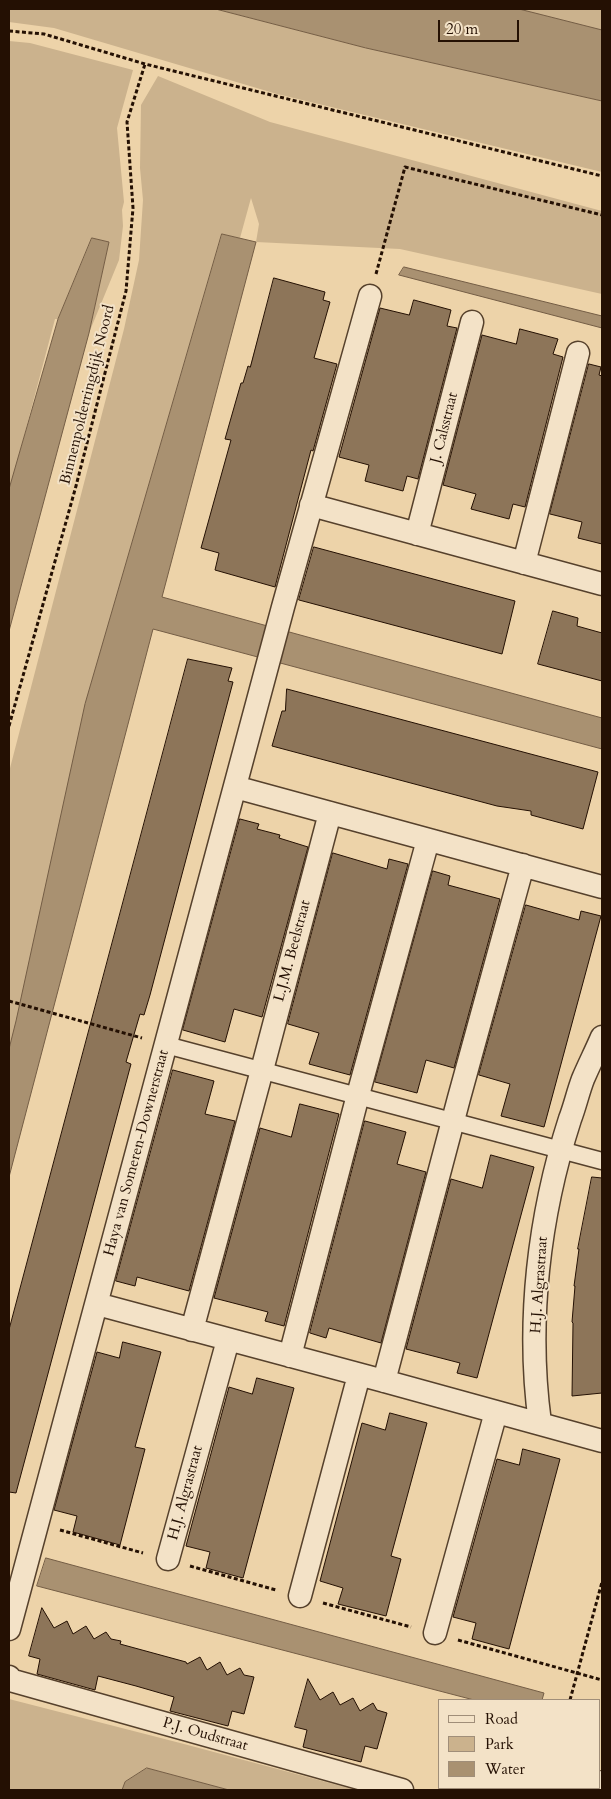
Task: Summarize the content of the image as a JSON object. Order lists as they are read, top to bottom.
{
  "streets": {
    "street": [
      "J. Calsstraat",
      "L.J.M. Beelstraat",
      "Haya van Someren-Downerstraat",
      "H.J. Algrastraat",
      "P.J. Oudstraat"
    ],
    "path": ["Binnenpolderringdijk Noord"]
  },
  "legend": ["Road", "Park", "Water"],
  "scale_bar": "20 m"
}
